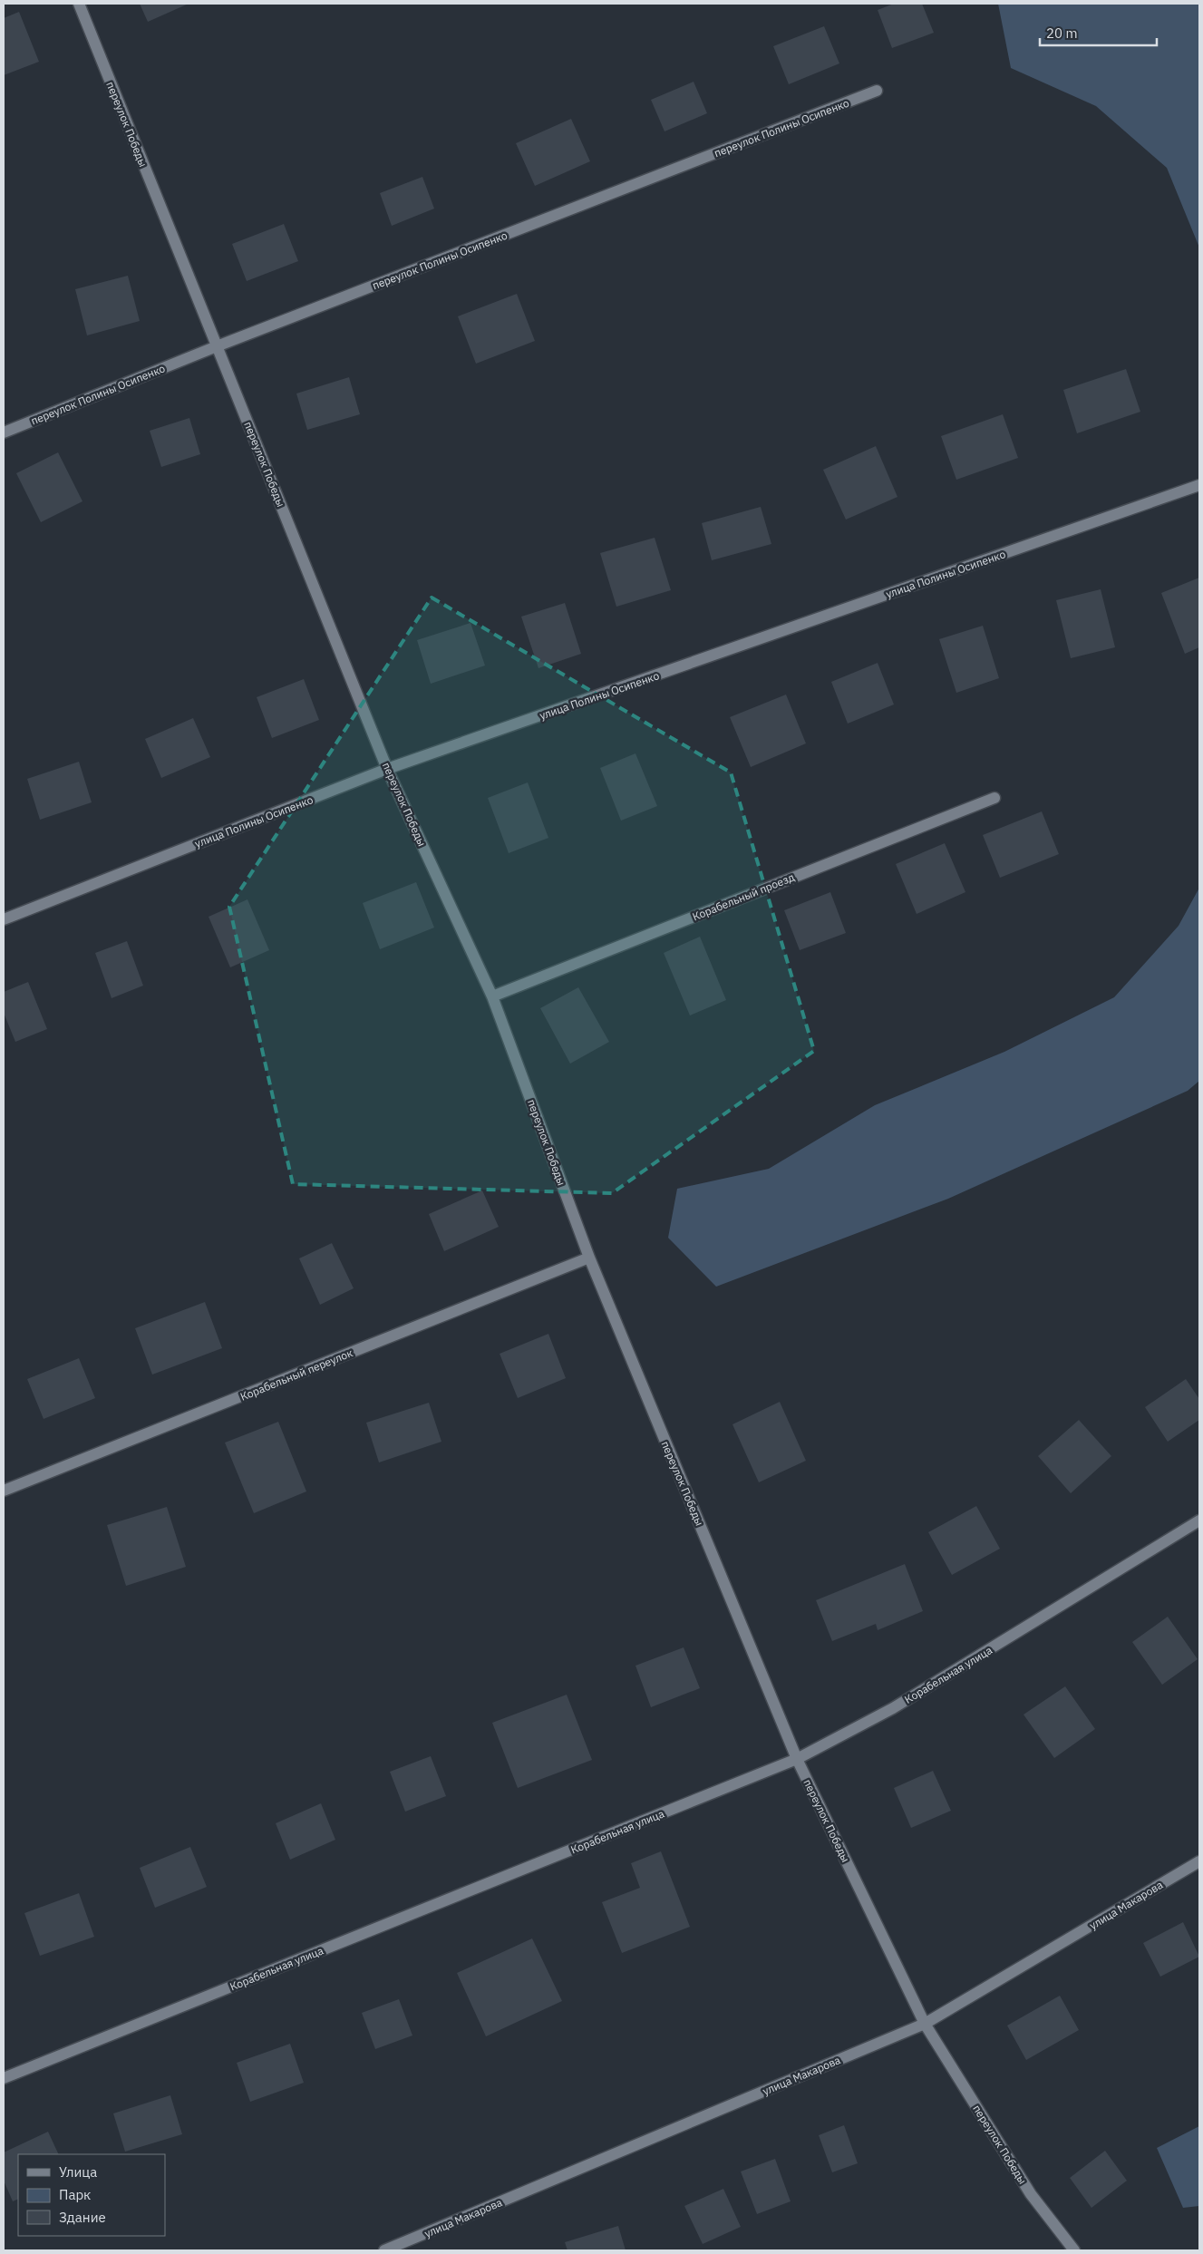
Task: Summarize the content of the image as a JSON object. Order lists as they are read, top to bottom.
{
  "streets": {
    "street": [
      "переулок Победы",
      "переулок Полины Осипенко",
      "улица Полины Осипенко",
      "Корабельный проезд",
      "Корабельный переулок",
      "Корабельная улица",
      "улица Макарова"
    ]
  },
  "crossings": [
    ["переулок Победы", "переулок Полины Осипенко"],
    ["переулок Победы", "улица Полины Осипенко"],
    ["переулок Победы", "Корабельный проезд"],
    ["переулок Победы", "Корабельный переулок"],
    ["переулок Победы", "Корабельная улица"],
    ["переулок Победы", "улица Макарова"]
  ],
  "legend": ["Улица", "Парк", "Здание"],
  "scale_bar": "20 m"
}
